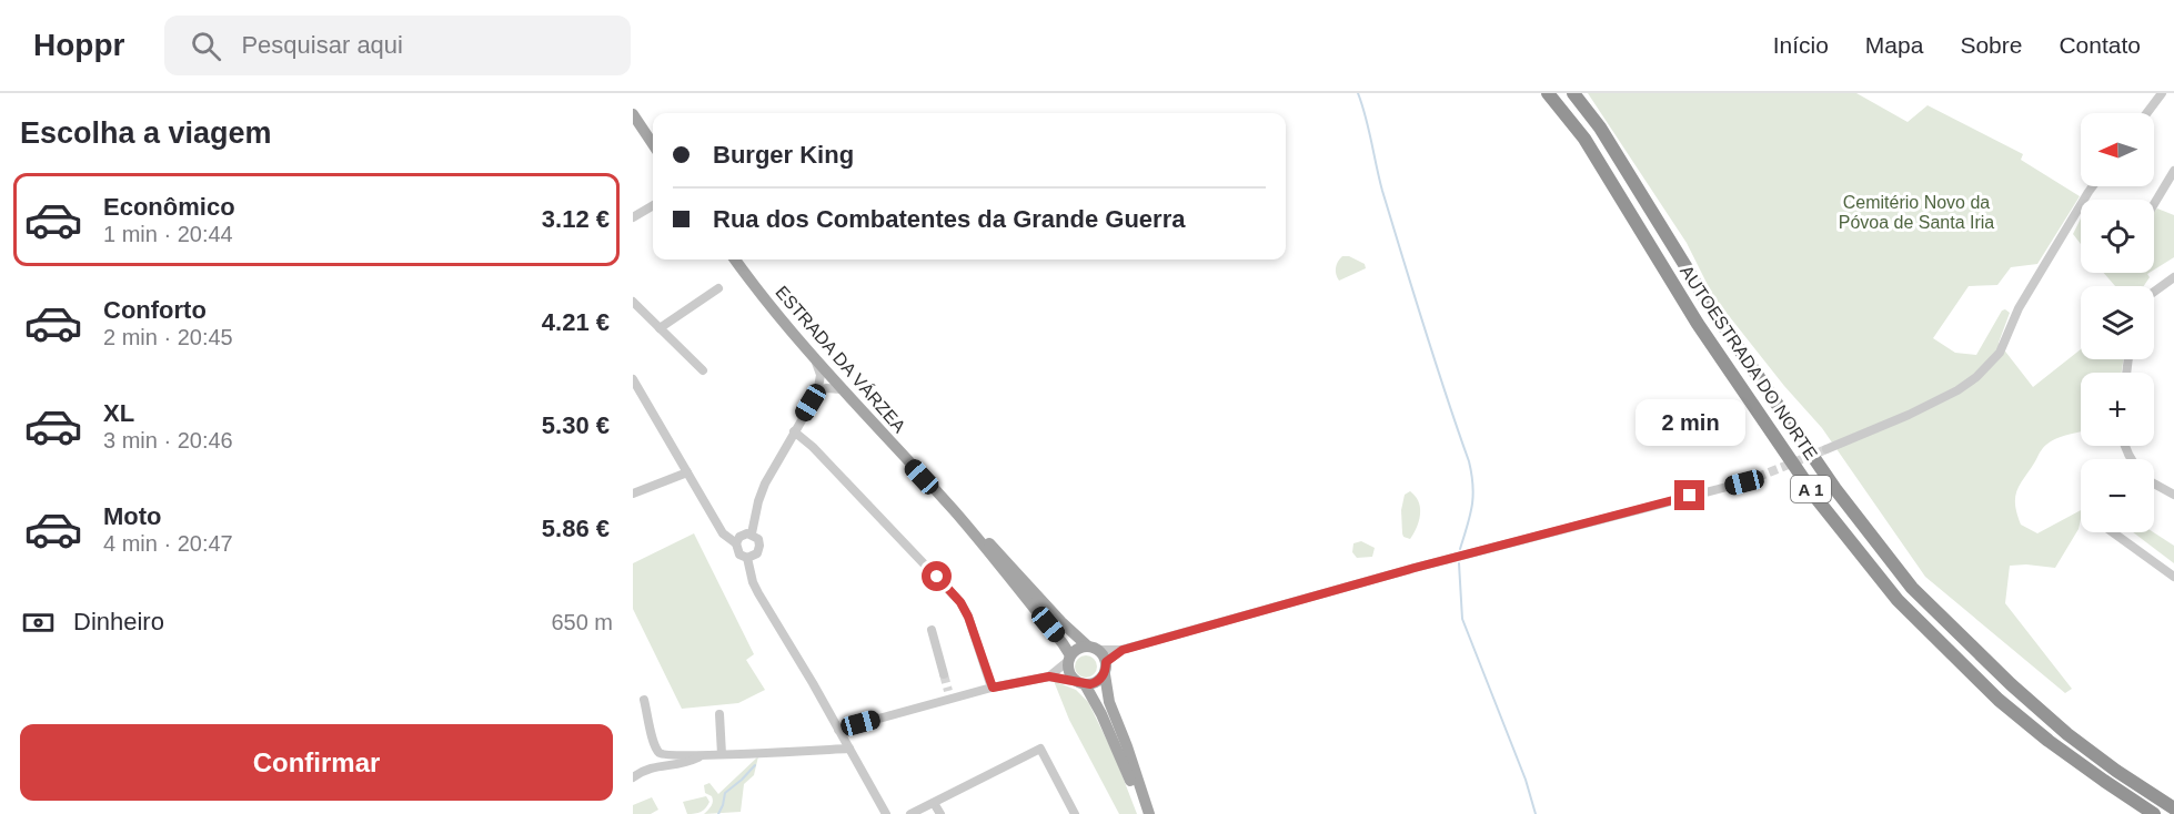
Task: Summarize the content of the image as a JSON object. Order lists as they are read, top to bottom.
{
  "streets": {
    "highway": ["AUTOESTRADA DO NORTE", "A 1"],
    "main road": ["ESTRADA DA VÁRZEA"]
  },
  "parks": ["Cemitério Novo da Póvoa de Santa Iria"],
  "north": "left",
  "page": {
    "header": "Hoppr",
    "search": "Pesquisar aqui",
    "nav": [
      "Início",
      "Mapa",
      "Sobre",
      "Contato"
    ],
    "heading": "Escolha a viagem",
    "map_buttons": ["+", "−"],
    "banner": ["Burger King", "Rua dos Combatentes da Grande Guerra"],
    "list": [
      {
        "name": "Econômico",
        "note": "1 min · 20:44",
        "value": "3.12 €"
      },
      {
        "name": "Conforto",
        "note": "2 min · 20:45",
        "value": "4.21 €"
      },
      {
        "name": "XL",
        "note": "3 min · 20:46",
        "value": "5.30 €"
      },
      {
        "name": "Moto",
        "note": "4 min · 20:47",
        "value": "5.86 €"
      }
    ],
    "bubble": "2 min",
    "pay": ["Dinheiro", "650 m"],
    "buttons": "Confirmar"
  }
}
